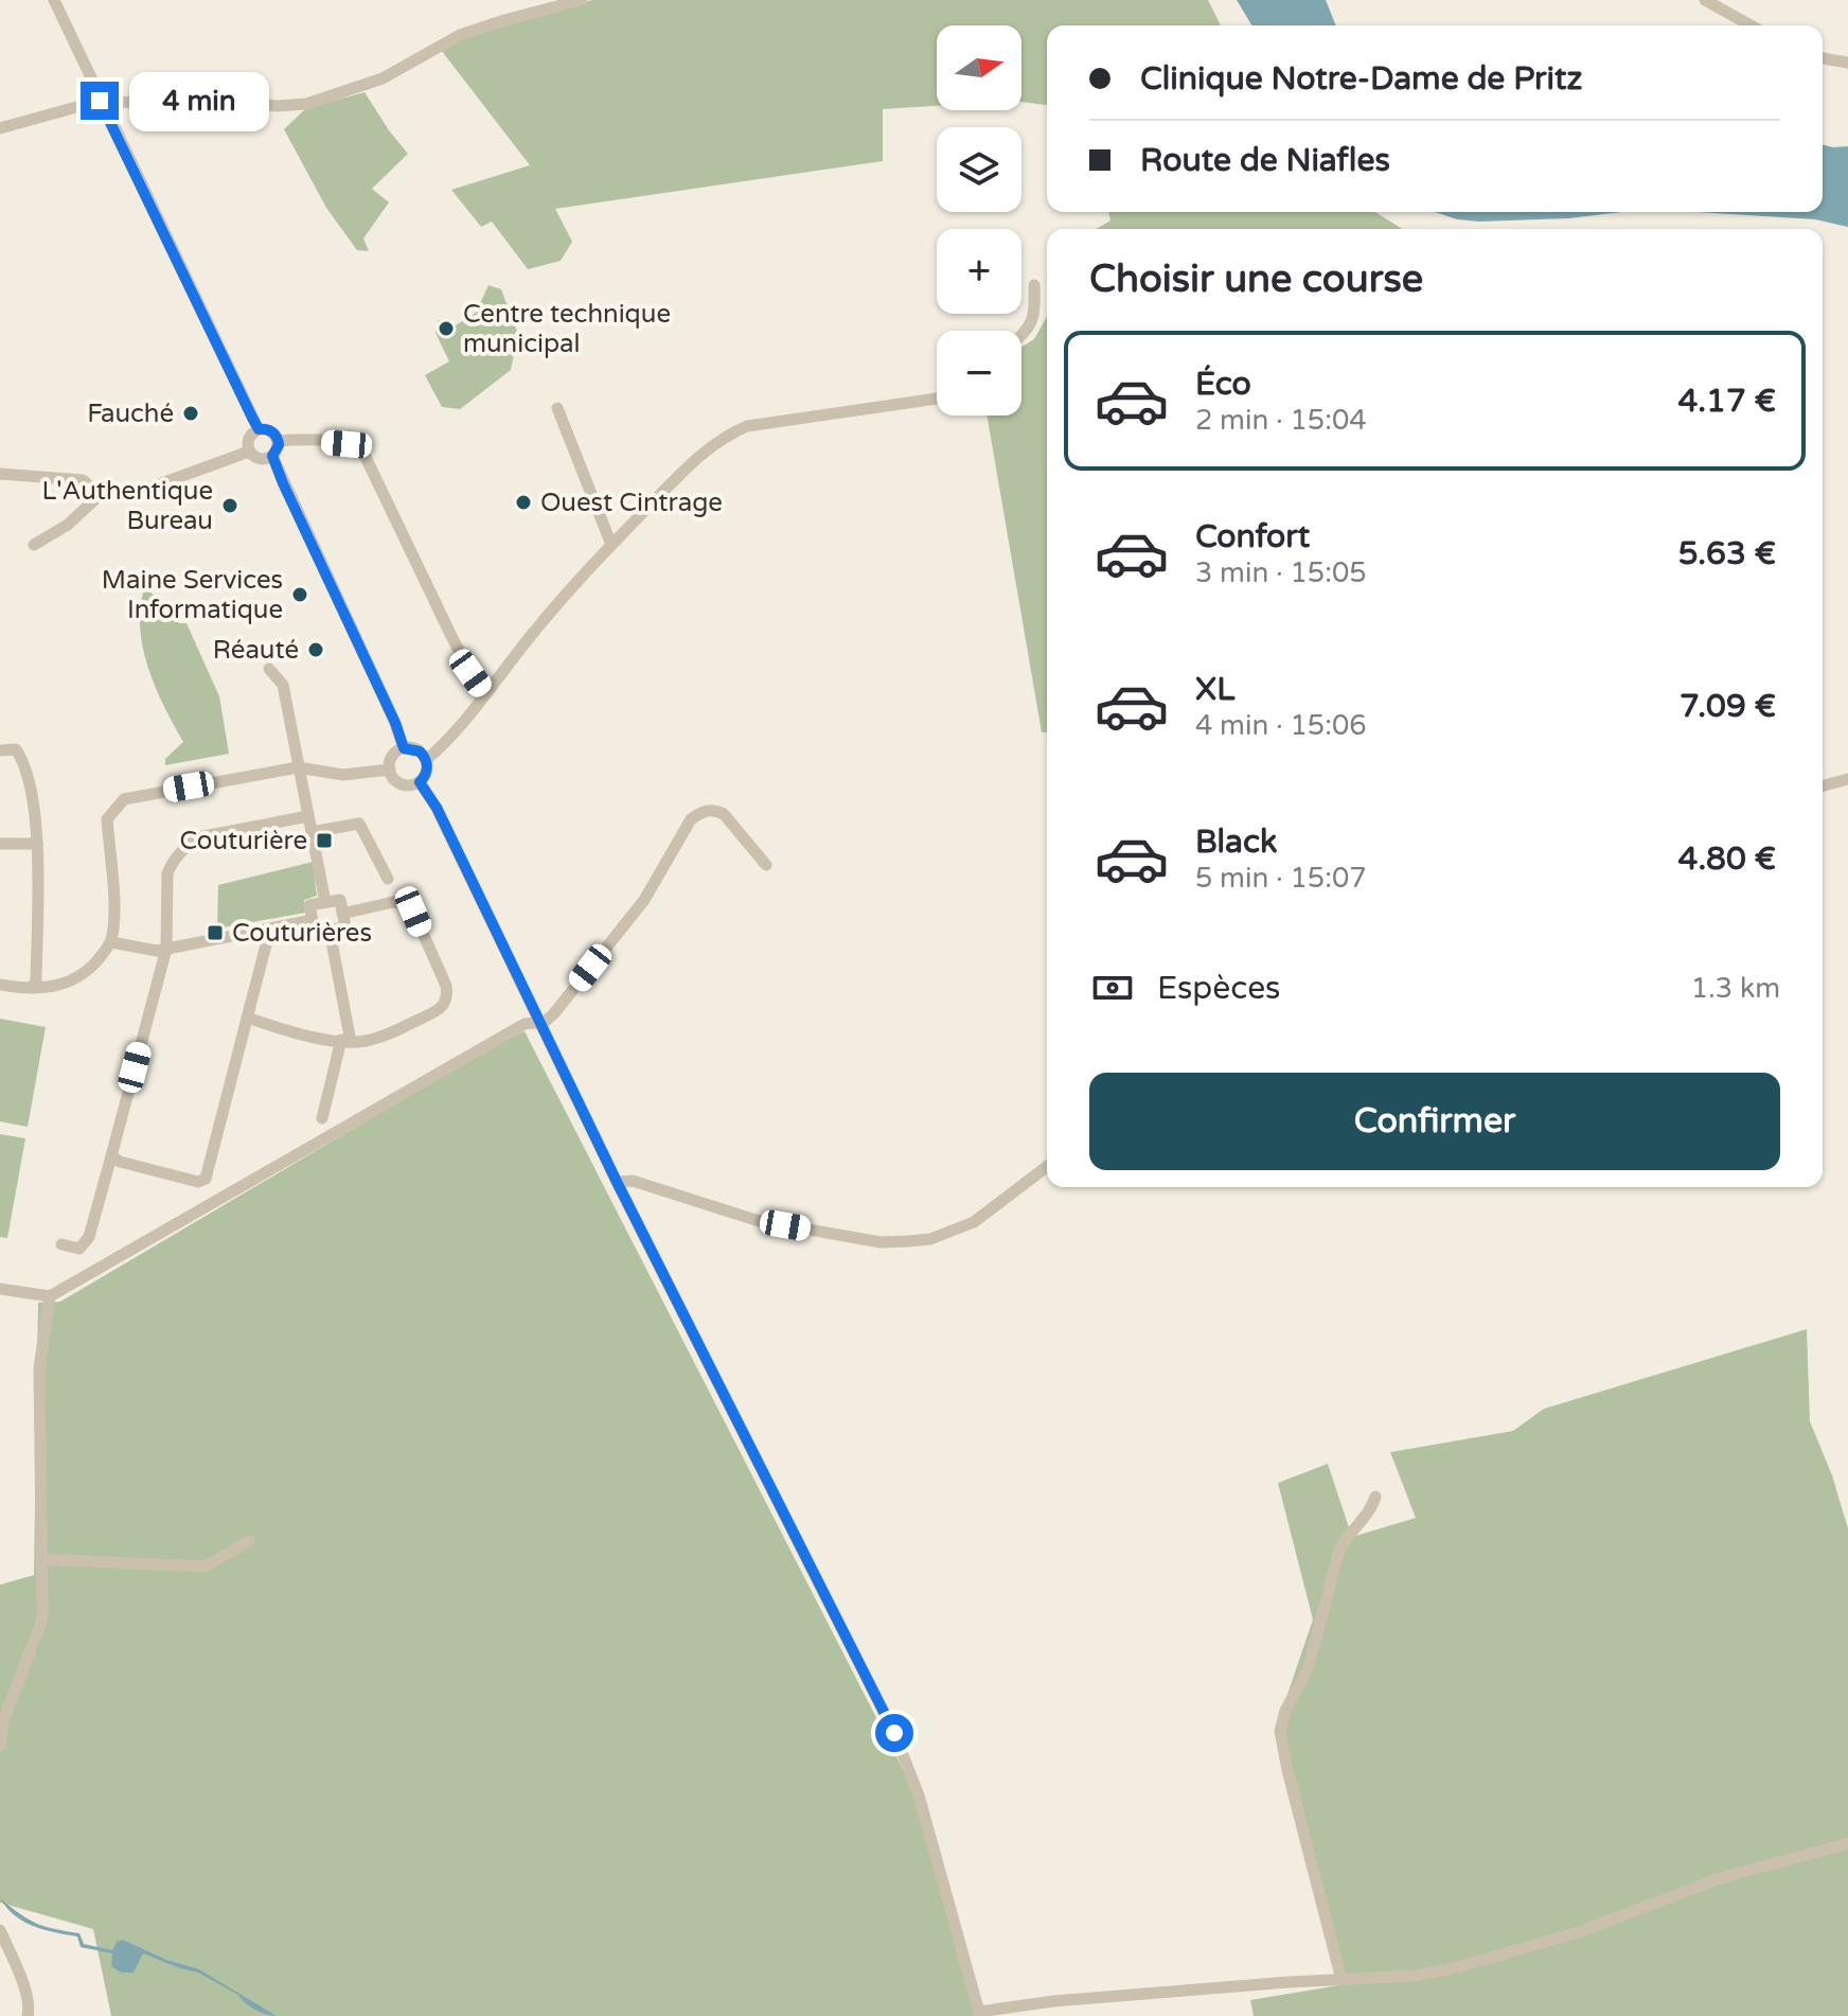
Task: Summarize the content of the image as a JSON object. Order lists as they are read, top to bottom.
{
  "places": {
    "other": [
      "Centre technique municipal",
      "Fauché",
      "Ouest Cintrage",
      "L'Authentique Bureau",
      "Maine Services Informatique",
      "Réauté"
    ],
    "transit": ["Couturière", "Couturières"]
  },
  "north": "right",
  "page": {
    "map_buttons": ["+", "−"],
    "banner": ["Clinique Notre-Dame de Pritz", "Route de Niafles"],
    "bubble": "4 min",
    "heading": "Choisir une course",
    "list": [
      {
        "name": "Éco",
        "note": "2 min · 15:04",
        "value": "4.17 €"
      },
      {
        "name": "Confort",
        "note": "3 min · 15:05",
        "value": "5.63 €"
      },
      {
        "name": "XL",
        "note": "4 min · 15:06",
        "value": "7.09 €"
      },
      {
        "name": "Black",
        "note": "5 min · 15:07",
        "value": "4.80 €"
      }
    ],
    "pay": ["Espèces", "1.3 km"],
    "buttons": "Confirmer"
  }
}
